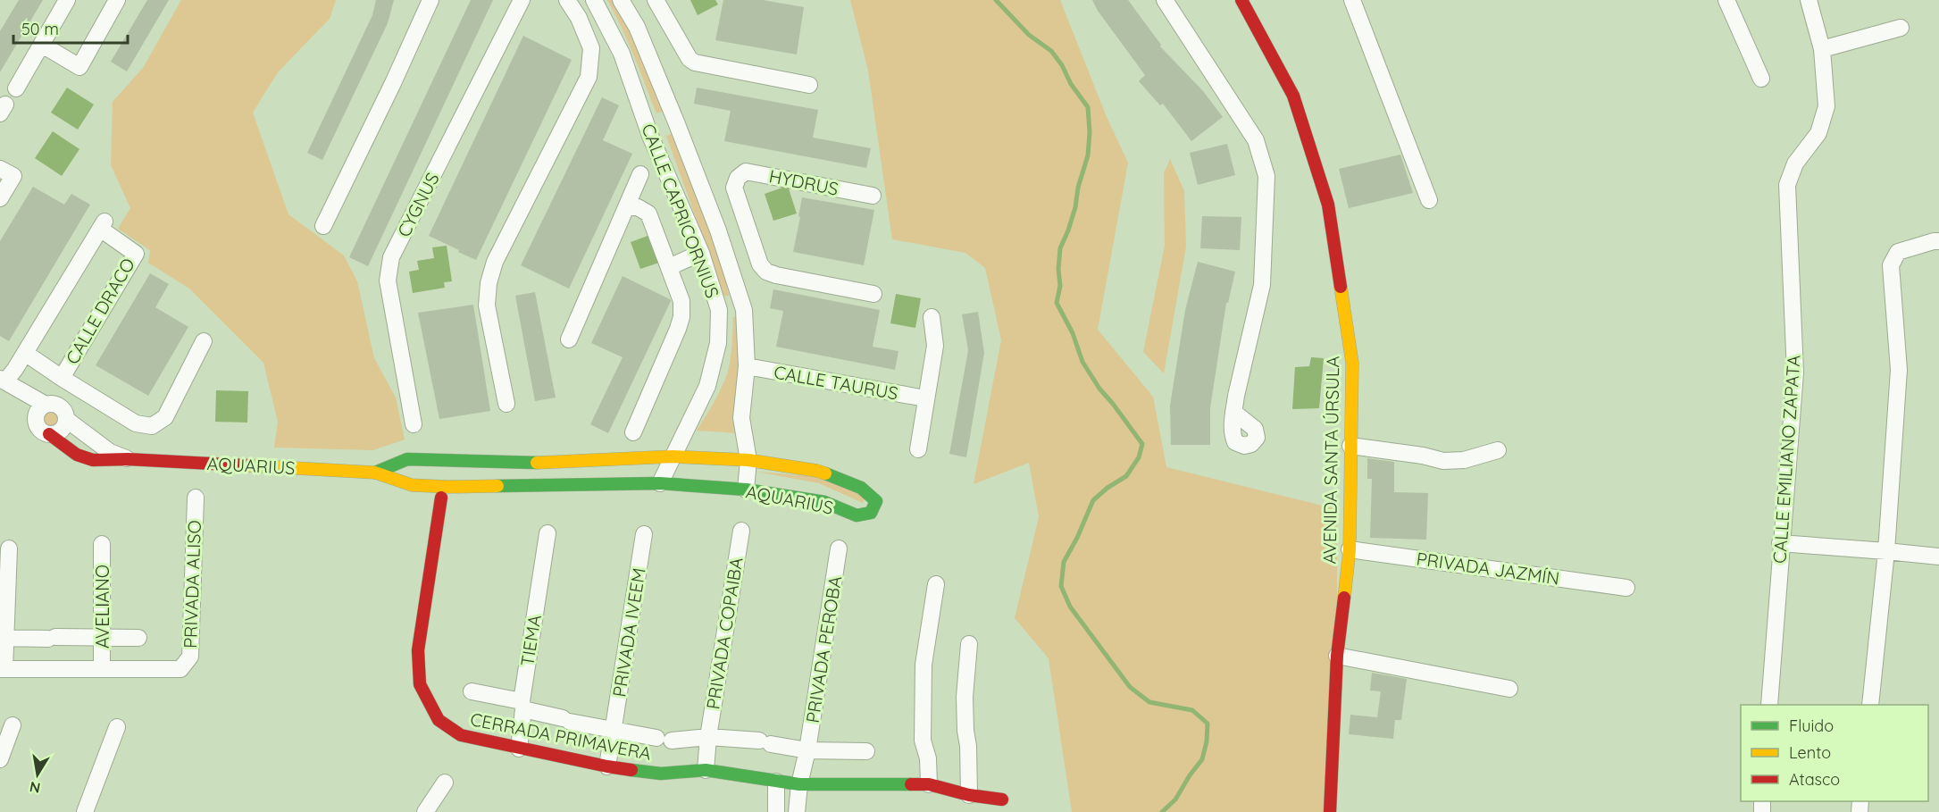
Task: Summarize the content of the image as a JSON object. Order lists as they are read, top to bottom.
{
  "streets": {
    "street": [
      "HYDRUS",
      "CYGNUS",
      "CALLE CAPRICORNIUS",
      "CALLE DRACO",
      "CALLE TAURUS",
      "CALLE EMILIANO ZAPATA",
      "AVENIDA SANTA ÚRSULA",
      "AQUARIUS",
      "PRIVADA JAZMÍN",
      "PRIVADA ALISO",
      "AVELIANO",
      "PRIVADA IVEEM",
      "PRIVADA COPAIBA",
      "TIEMA",
      "PRIVADA PEROBA",
      "CERRADA PRIMAVERA"
    ]
  },
  "crossings": [
    ["CALLE CAPRICORNIUS", "CALLE TAURUS"],
    ["CALLE CAPRICORNIUS", "AQUARIUS"],
    ["CALLE DRACO", "AQUARIUS"],
    ["AVENIDA SANTA ÚRSULA", "PRIVADA JAZMÍN"],
    ["PRIVADA ALISO", "AVELIANO"],
    ["PRIVADA IVEEM", "CERRADA PRIMAVERA"],
    ["PRIVADA COPAIBA", "CERRADA PRIMAVERA"],
    ["TIEMA", "CERRADA PRIMAVERA"],
    ["PRIVADA PEROBA", "CERRADA PRIMAVERA"]
  ],
  "legend": ["Fluido", "Lento", "Atasco"],
  "scale_bar": "50 m",
  "north": "bottom"
}
